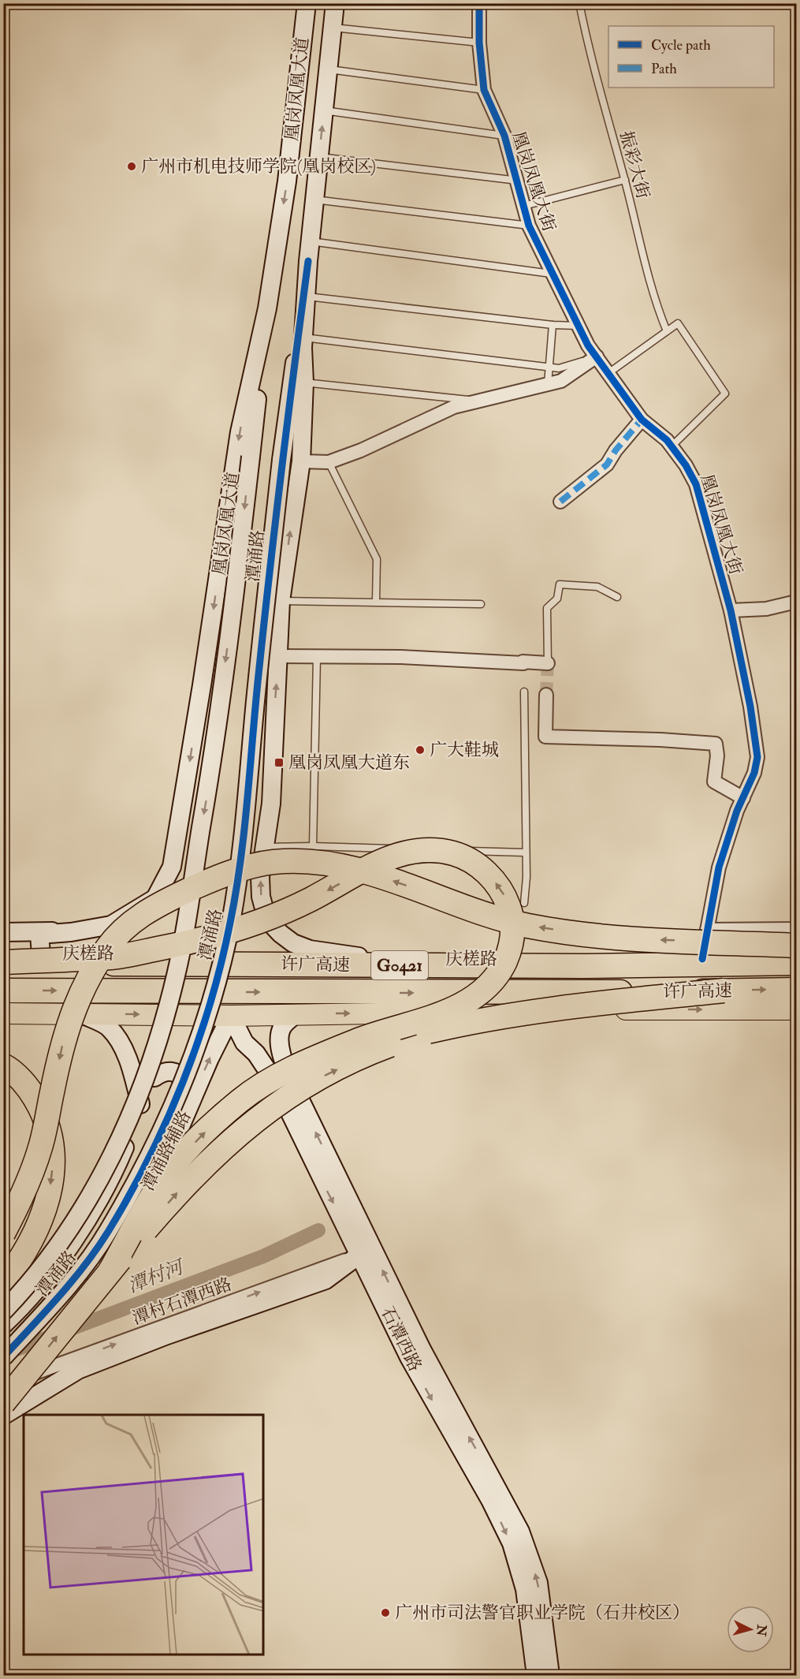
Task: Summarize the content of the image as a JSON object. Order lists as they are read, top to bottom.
{
  "streets": {
    "highway": ["许广高速", "G0421"],
    "main road": ["庆槎路"],
    "street": [
      "凰岗凤凰大道",
      "凰岗凤凰大街",
      "潭涌路",
      "潭涌路辅路",
      "潭村石潭西路",
      "石潭西路"
    ],
    "lane": ["振彩大街"]
  },
  "crossings": [
    ["凰岗凤凰大道", "潭涌路"],
    ["凰岗凤凰大道", "庆槎路"],
    ["凰岗凤凰大街", "庆槎路"],
    ["潭涌路", "潭涌路辅路"],
    ["潭涌路辅路", "石潭西路"],
    ["潭村石潭西路", "石潭西路"]
  ],
  "water": ["潭村河"],
  "places": {
    "other": ["广州市机电技师学院(凰岗校区)", "广大鞋城", "广州市司法警官职业学院（石井校区）"],
    "transit": ["凰岗凤凰大道东"]
  },
  "legend": ["Cycle path", "Path"],
  "north": "right"
}
